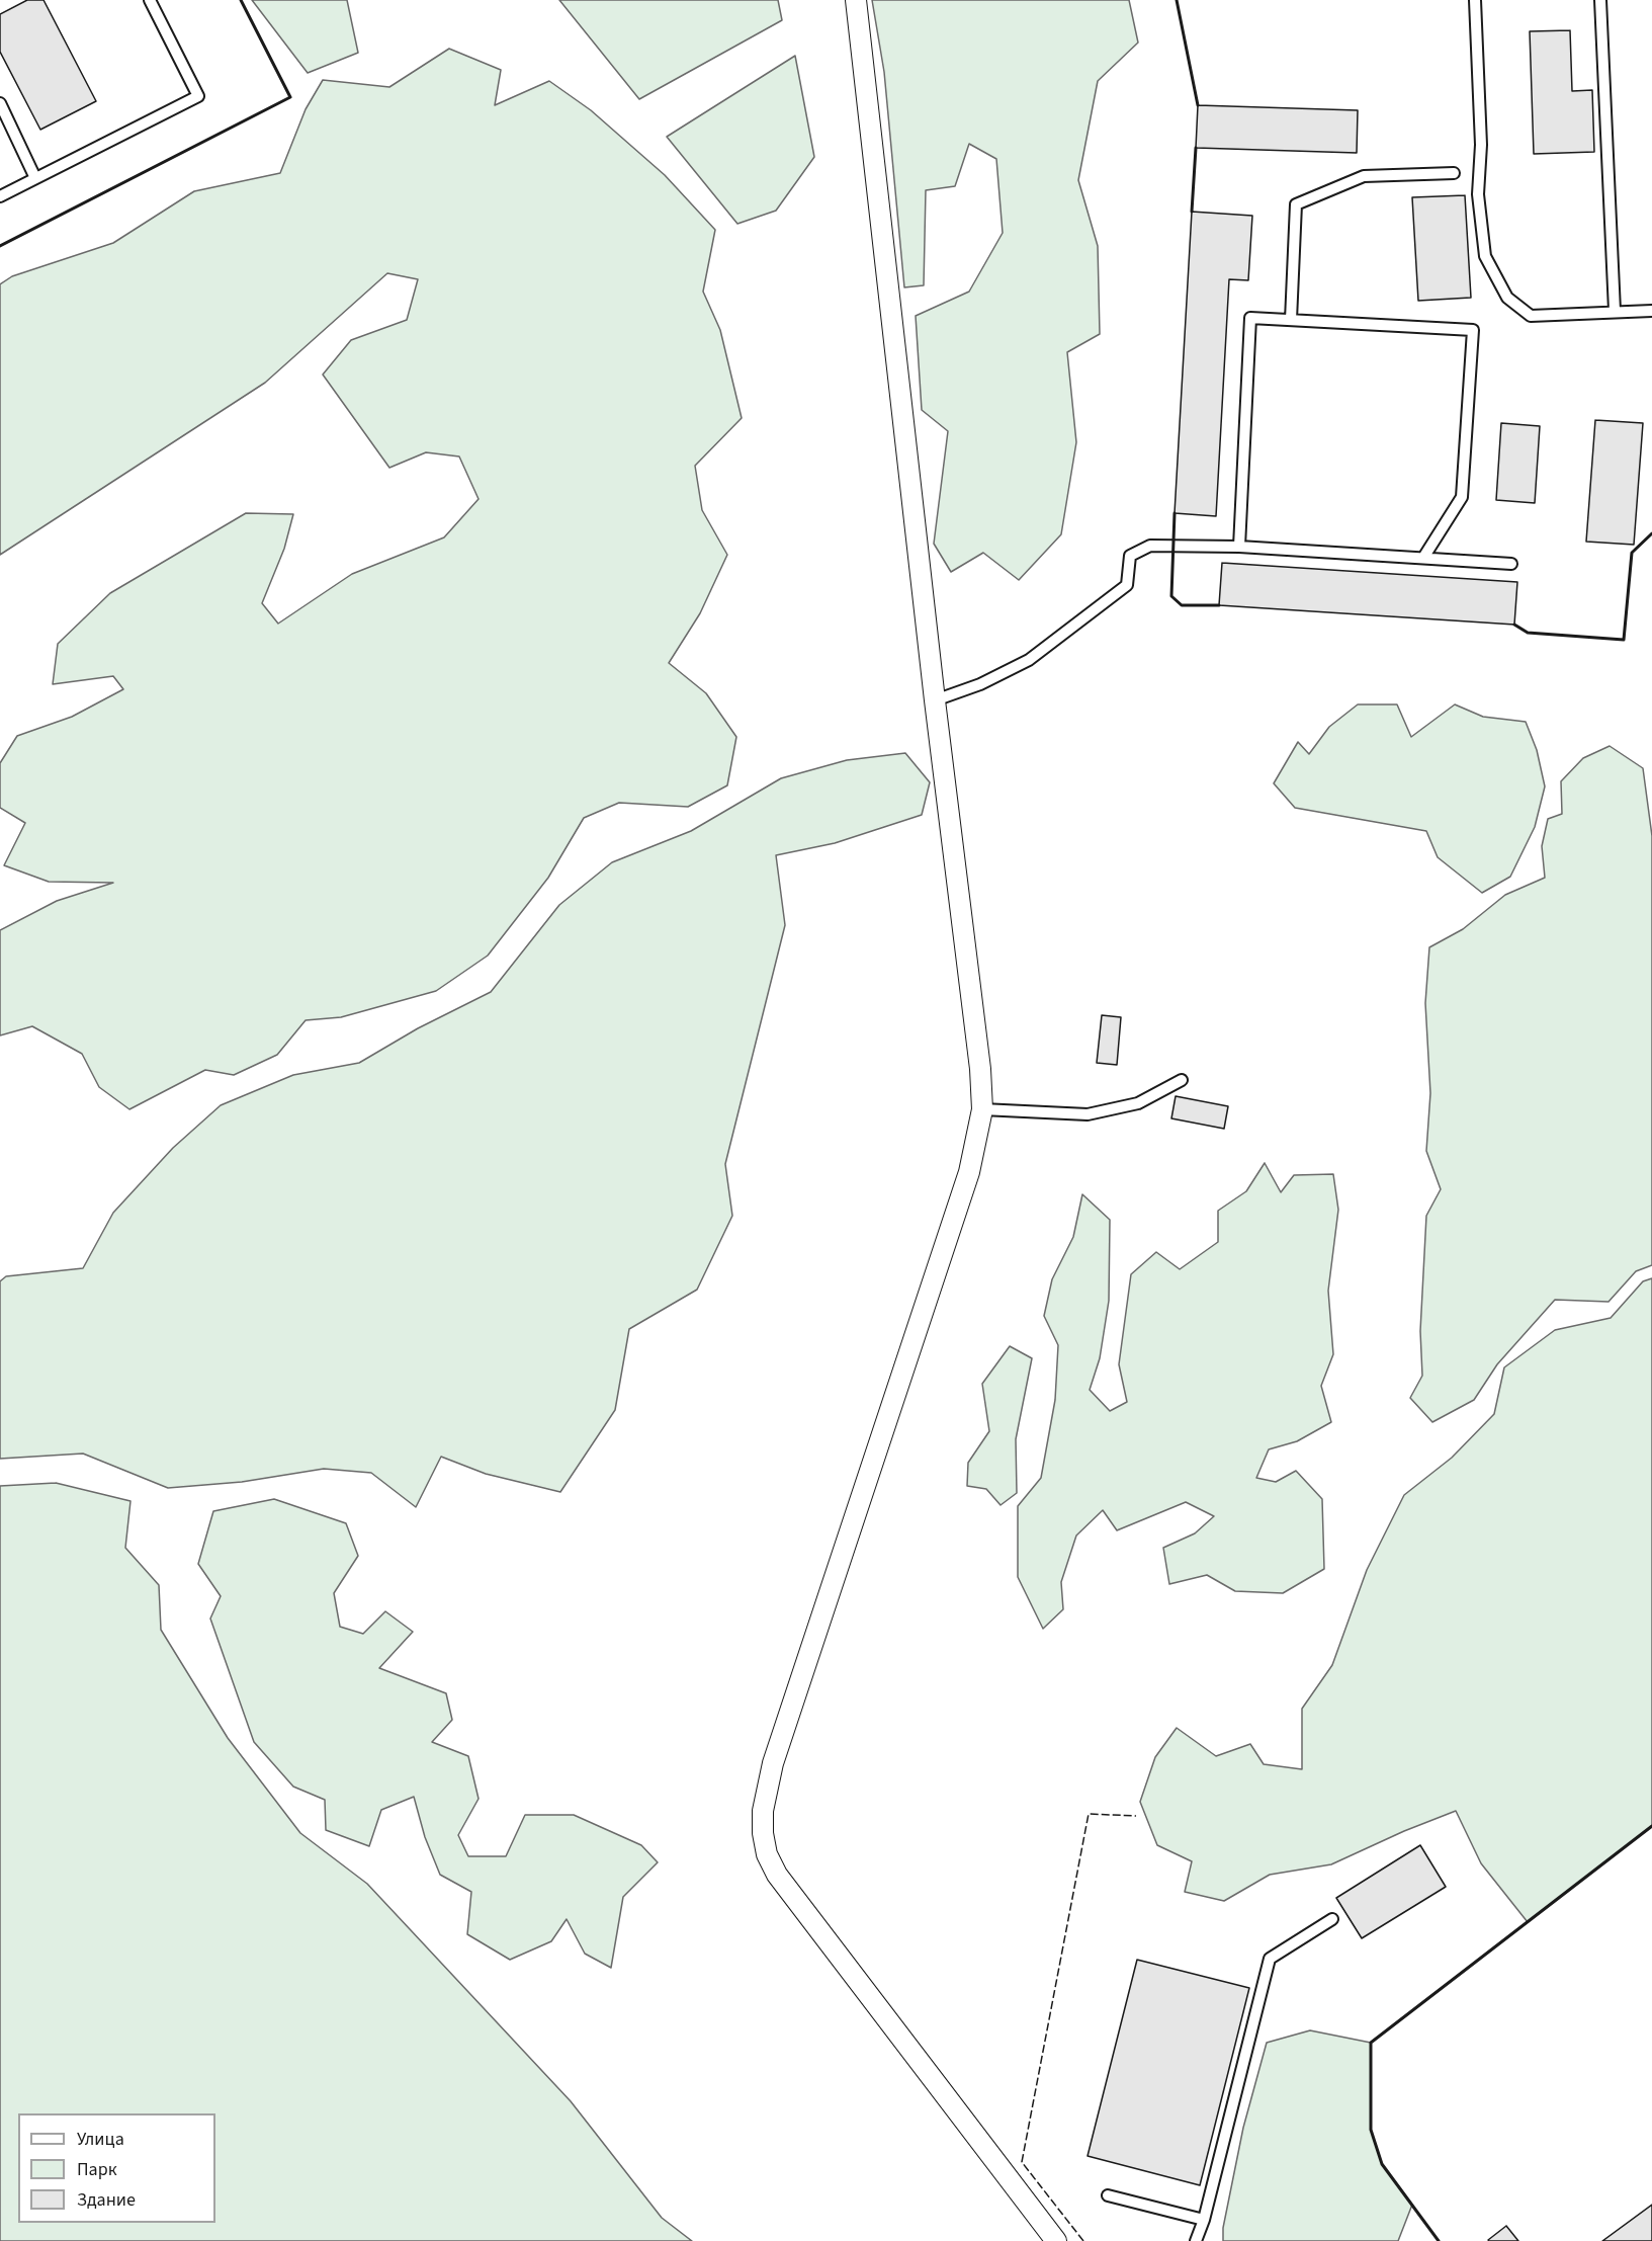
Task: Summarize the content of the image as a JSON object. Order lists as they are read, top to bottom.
{
  "legend": ["Улица", "Парк", "Здание"]
}
